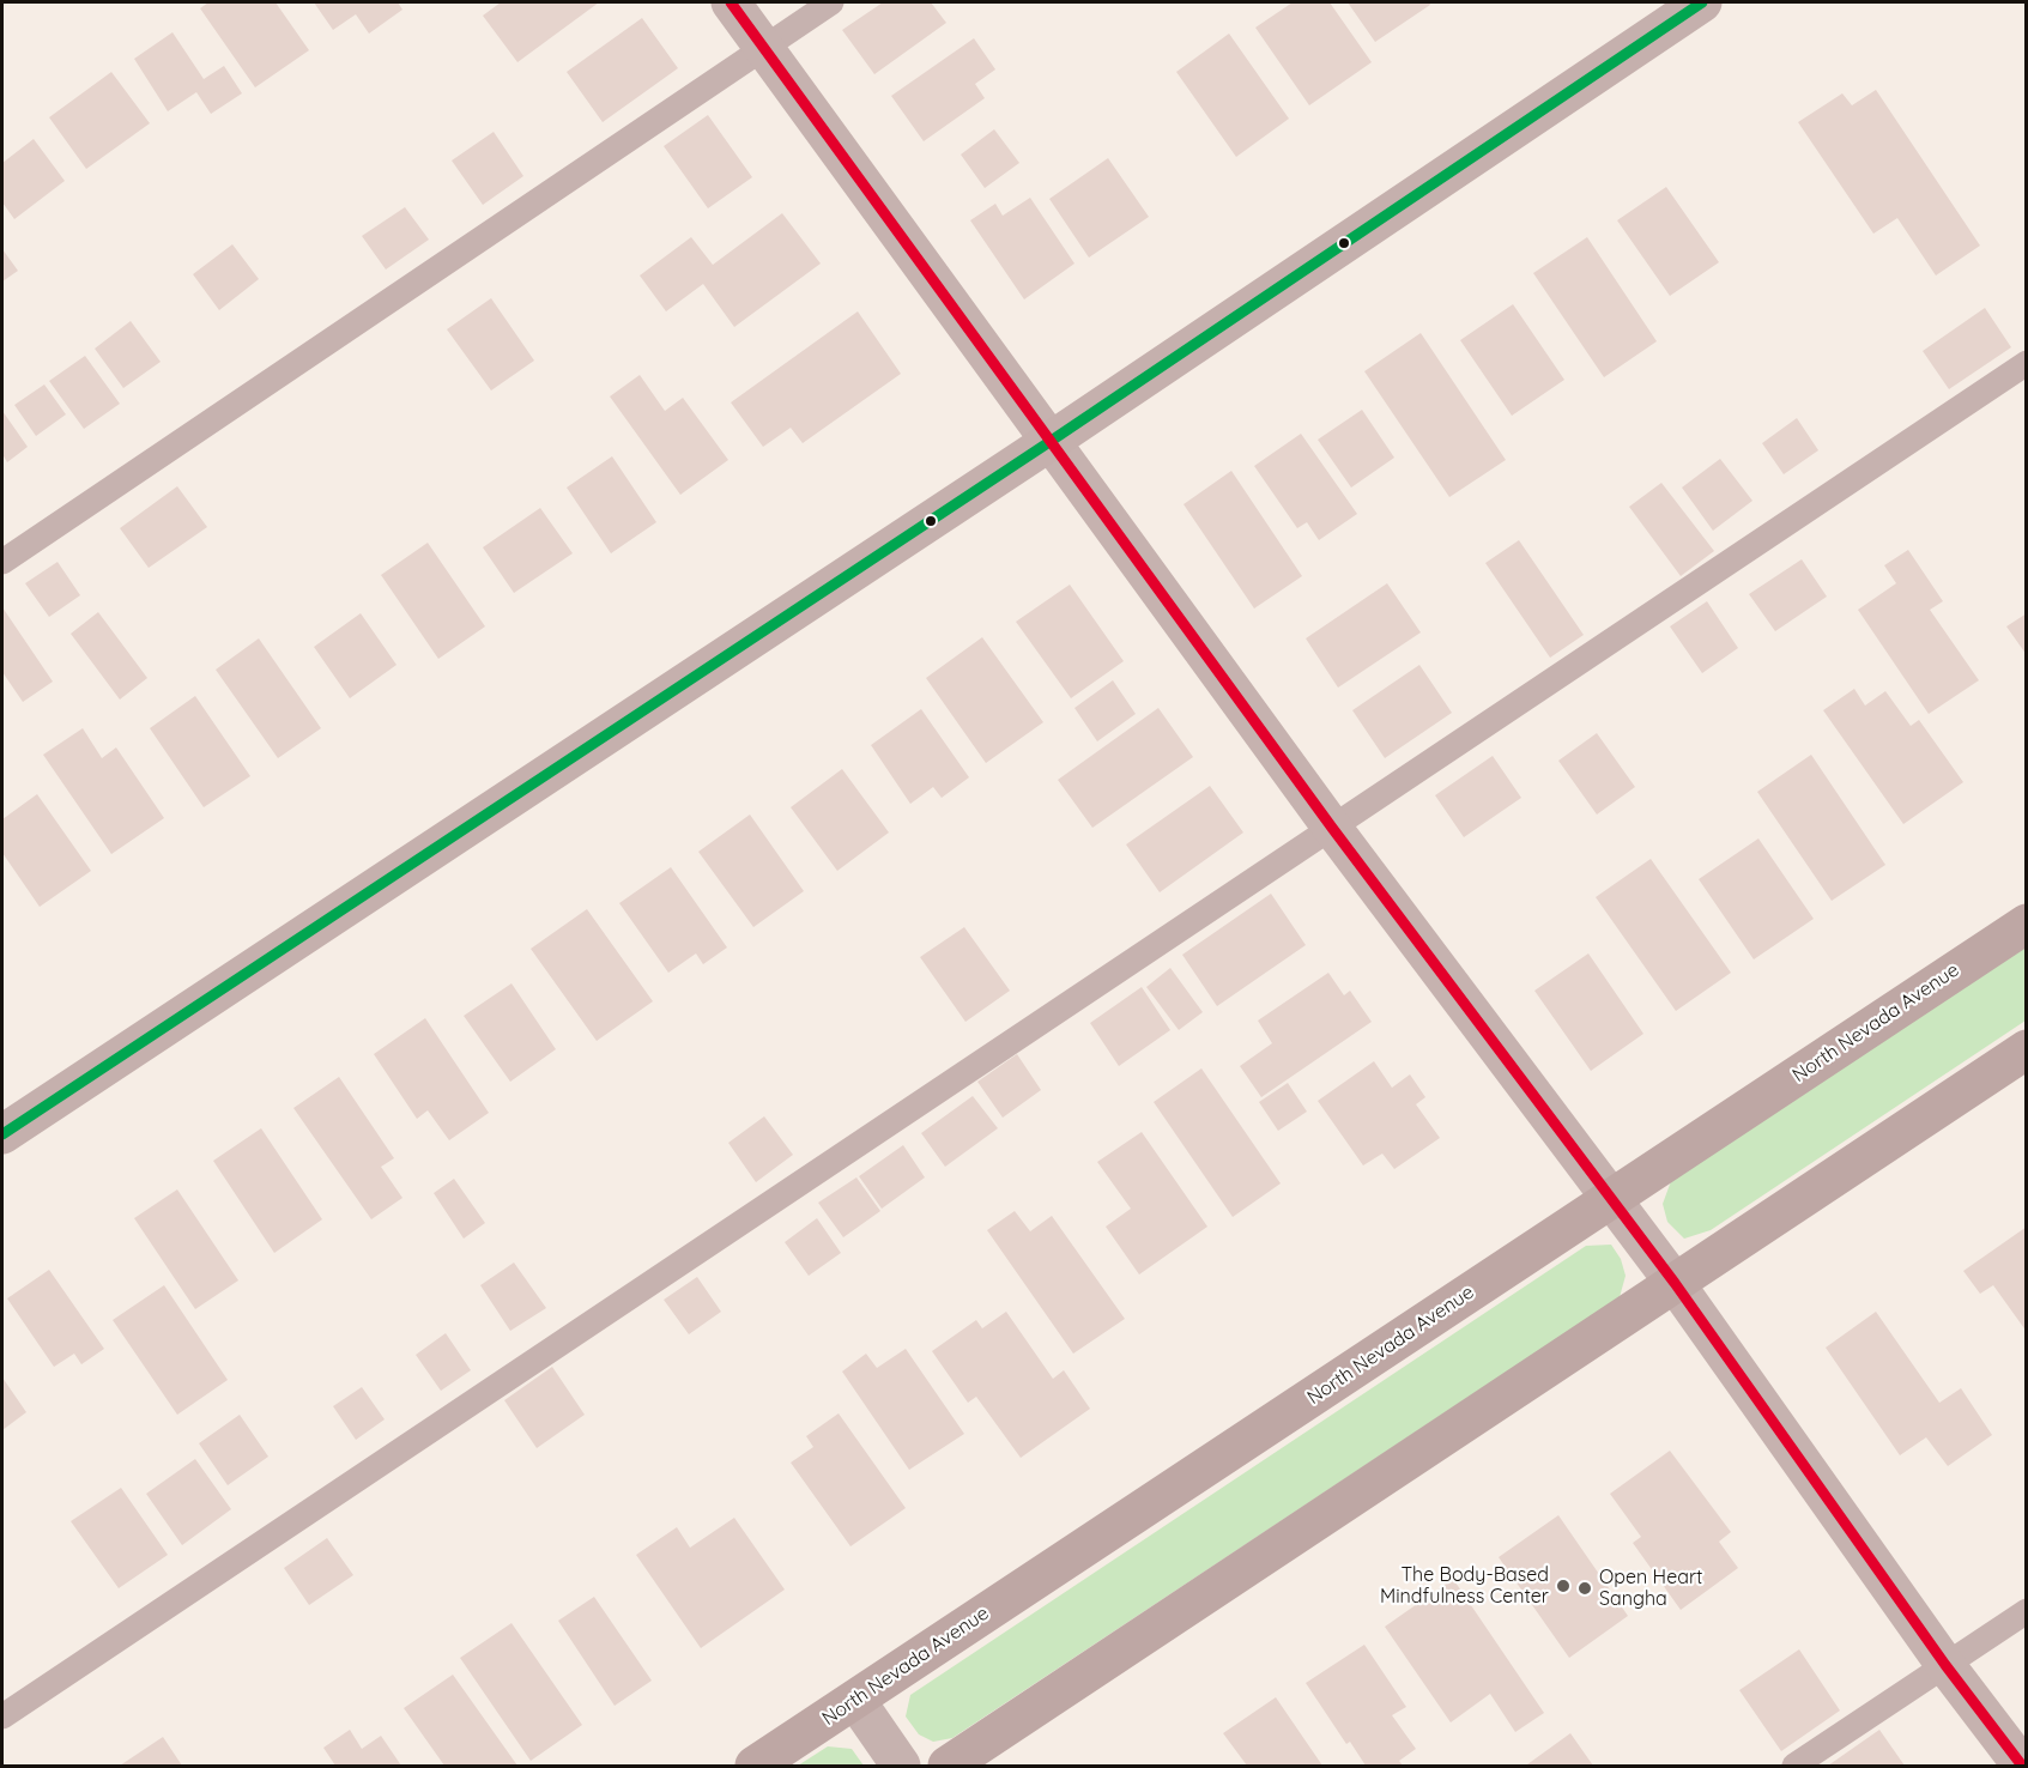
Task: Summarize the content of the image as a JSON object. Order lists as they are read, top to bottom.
{
  "streets": {
    "main road": ["North Nevada Avenue"]
  },
  "places": ["The Body-Based Mindfulness Center", "Open Heart Sangha"]
}
